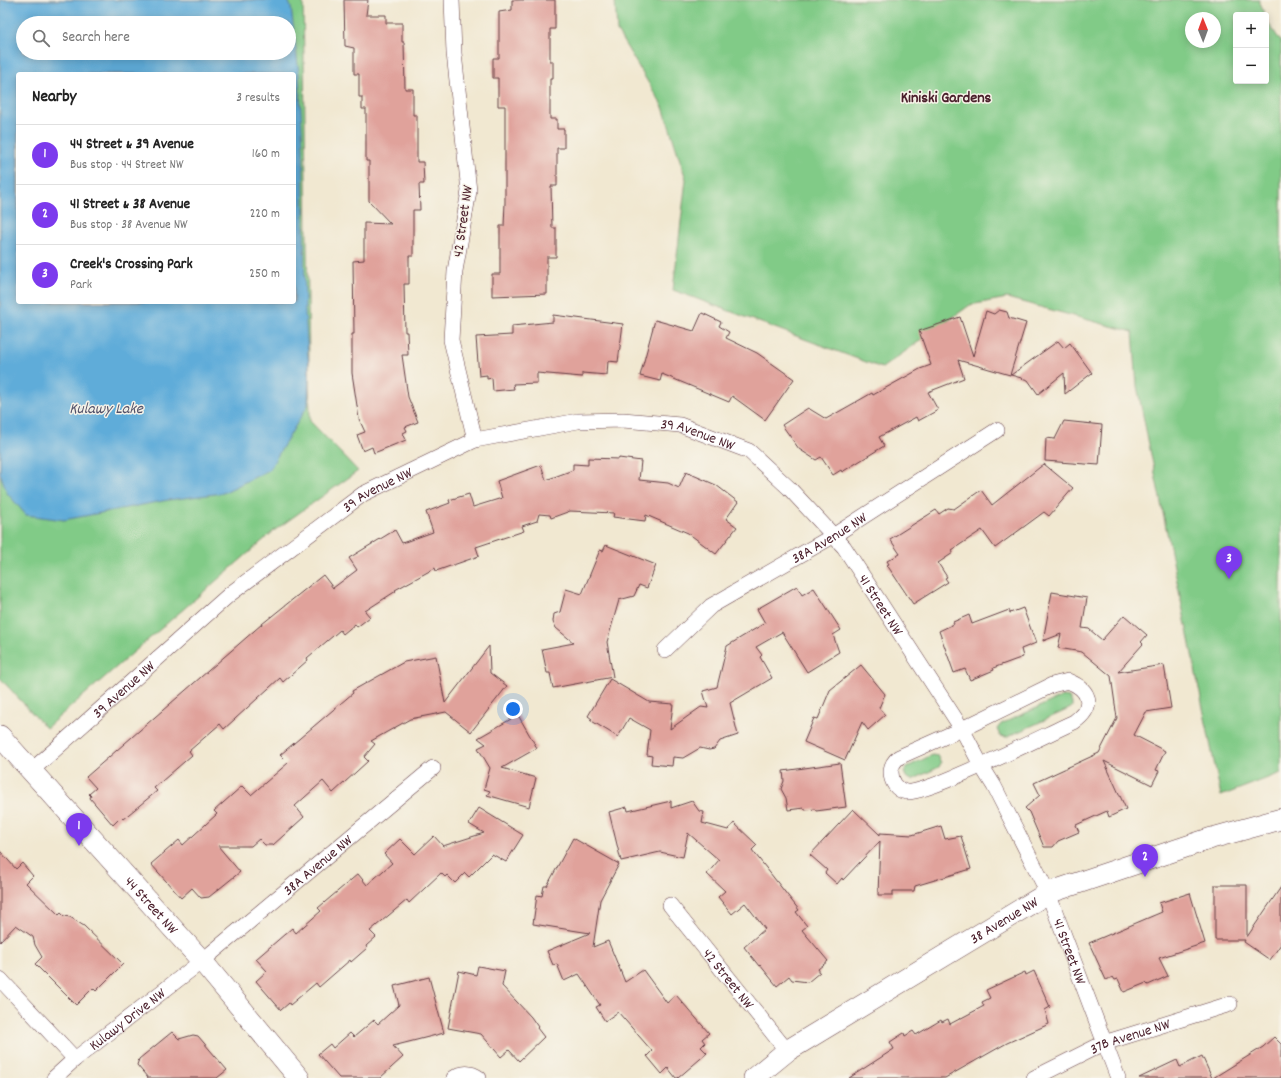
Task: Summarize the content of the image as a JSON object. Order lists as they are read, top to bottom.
{
  "streets": {
    "street": [
      "42 Street NW",
      "39 Avenue NW",
      "38A Avenue NW",
      "41 Street NW",
      "44 Street NW",
      "38 Avenue NW",
      "Kulawy Drive NW",
      "37B Avenue NW"
    ]
  },
  "crossings": [
    ["42 Street NW", "39 Avenue NW"],
    ["42 Street NW", "38 Avenue NW"],
    ["39 Avenue NW", "41 Street NW"],
    ["39 Avenue NW", "44 Street NW"],
    ["38A Avenue NW", "41 Street NW"],
    ["38A Avenue NW", "44 Street NW"],
    ["38A Avenue NW", "Kulawy Drive NW"],
    ["41 Street NW", "38 Avenue NW"],
    ["41 Street NW", "37B Avenue NW"],
    ["44 Street NW", "Kulawy Drive NW"]
  ],
  "districts": ["Kiniski Gardens"],
  "water": ["Kulawy Lake"],
  "north": "top",
  "page": {
    "map_buttons": ["+", "−"],
    "search": "Search here",
    "heading": ["Nearby", "3 results"],
    "list": [
      {
        "mark": "1",
        "name": "44 Street & 39 Avenue",
        "note": "Bus stop · 44 Street NW",
        "value": "160 m"
      },
      {
        "mark": "2",
        "name": "41 Street & 38 Avenue",
        "note": "Bus stop · 38 Avenue NW",
        "value": "220 m"
      },
      {
        "mark": "3",
        "name": "Creek's Crossing Park",
        "note": "Park",
        "value": "250 m"
      }
    ],
    "pins": ["3", "1", "2"]
  }
}
